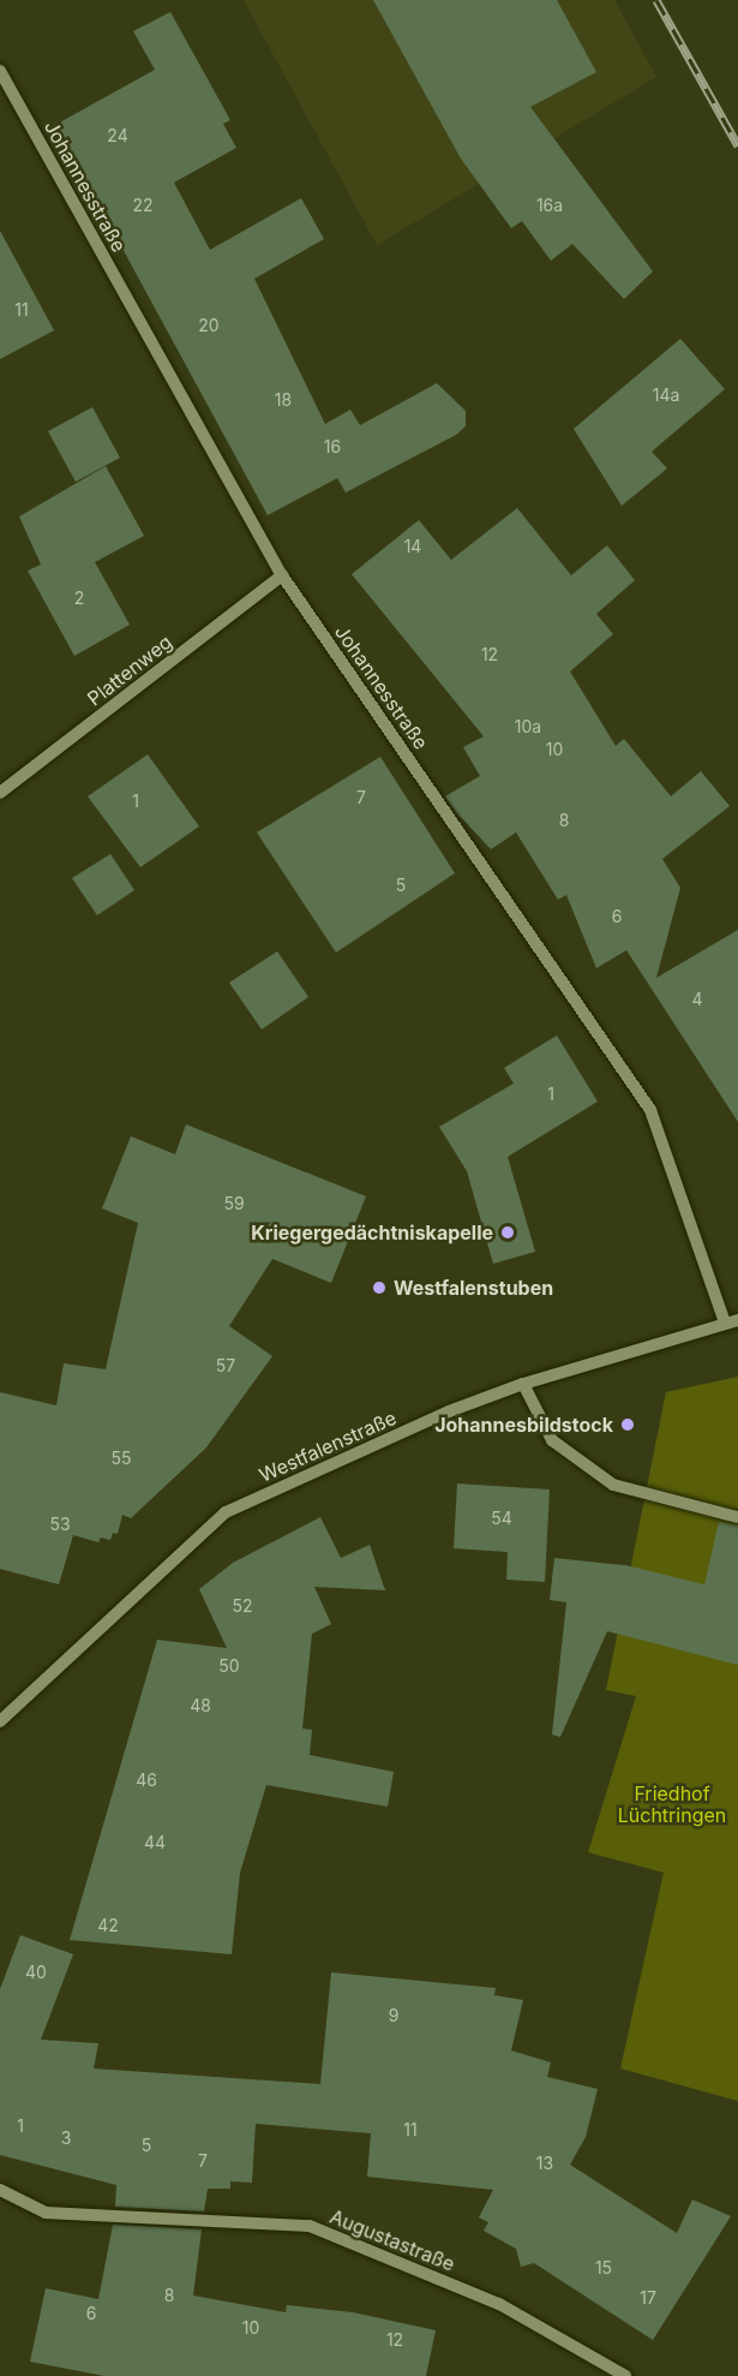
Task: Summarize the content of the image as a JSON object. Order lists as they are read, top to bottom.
{
  "streets": {
    "street": [
      "Johannesstraße",
      "Plattenweg",
      "Westfalenstraße",
      "Augustastraße"
    ]
  },
  "crossings": [
    ["Johannesstraße", "Plattenweg"],
    ["Johannesstraße", "Westfalenstraße"]
  ],
  "parks": ["Friedhof Lüchtringen"],
  "places": ["Kriegergedächtniskapelle", "Westfalenstuben", "Johannesbildstock"],
  "house_numbers": [
    "24",
    "22",
    "16a",
    "11",
    "20",
    "14a",
    "18",
    "16",
    "14",
    "2",
    "12",
    "10a",
    "10",
    "7",
    "1",
    "8",
    "5",
    "6",
    "4",
    "1",
    "59",
    "57",
    "55",
    "54",
    "53",
    "52",
    "50",
    "48",
    "46",
    "44",
    "42",
    "40",
    "9",
    "1",
    "11",
    "3",
    "5",
    "7",
    "13",
    "15",
    "8",
    "17",
    "6",
    "10",
    "12"
  ]
}
